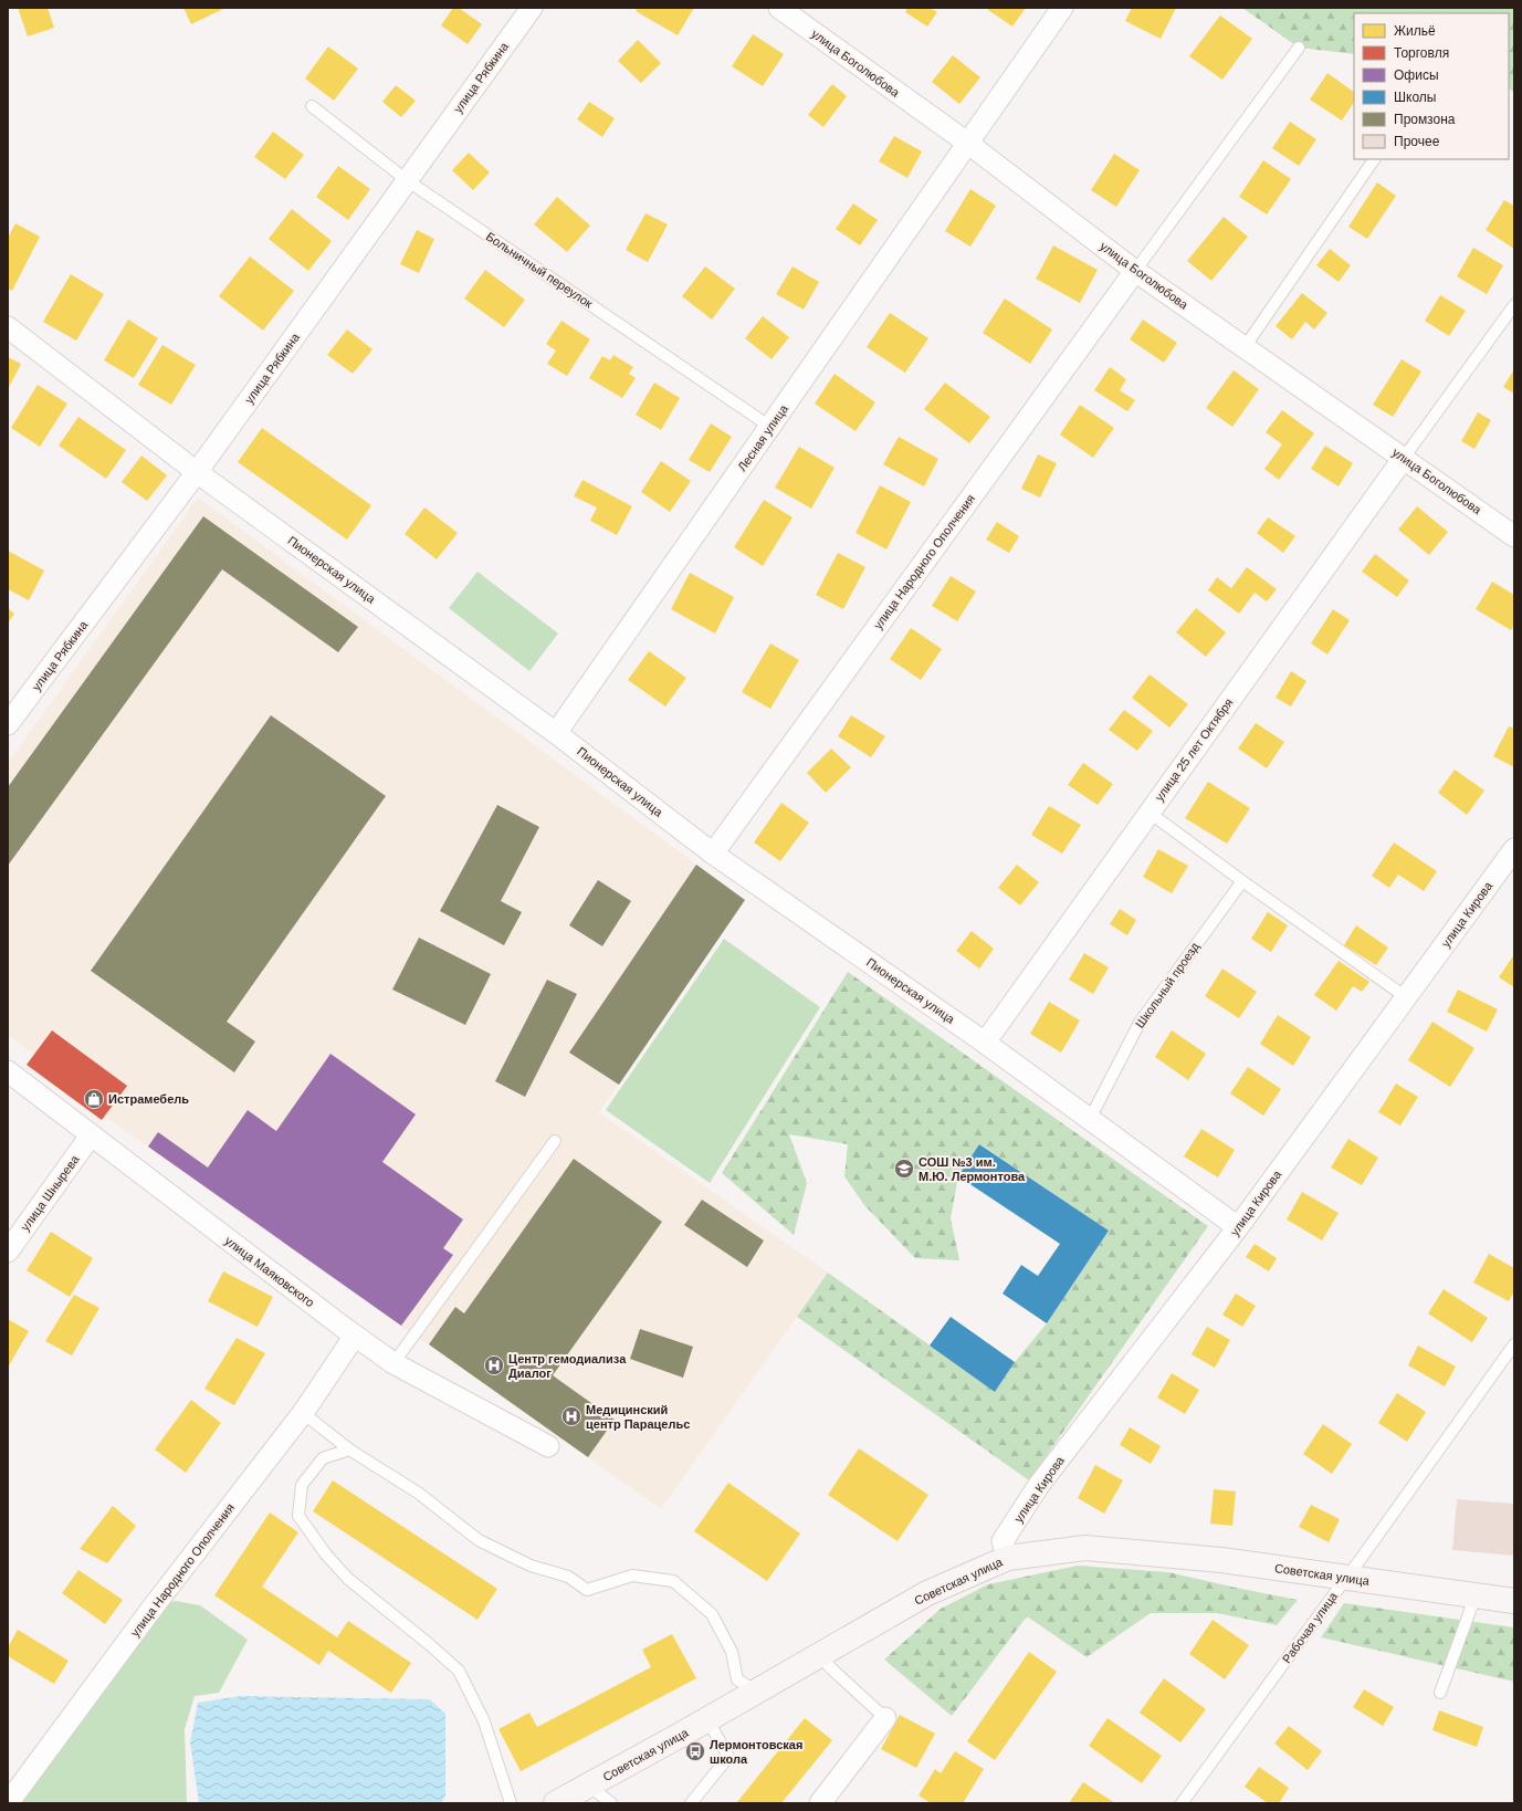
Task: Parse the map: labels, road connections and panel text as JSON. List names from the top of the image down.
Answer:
{
  "streets": {
    "main road": ["Советская улица"],
    "street": [
      "улица Боголюбова",
      "улица Рябкина",
      "Лесная улица",
      "улица Народного Ополчения",
      "Пионерская улица",
      "улица 25 лет Октября",
      "улица Кирова",
      "улица Шнырева",
      "улица Маяковского"
    ],
    "lane": ["Больничный переулок", "Школьный проезд", "Рабочая улица"]
  },
  "crossings": [
    ["улица Боголюбова", "Лесная улица"],
    ["улица Боголюбова", "улица Народного Ополчения"],
    ["улица Боголюбова", "улица 25 лет Октября"],
    ["улица Рябкина", "Больничный переулок"],
    ["улица Рябкина", "Пионерская улица"],
    ["Больничный переулок", "Лесная улица"],
    ["Лесная улица", "Пионерская улица"],
    ["улица Народного Ополчения", "Пионерская улица"],
    ["улица Народного Ополчения", "улица Маяковского"],
    ["Пионерская улица", "улица 25 лет Октября"],
    ["Пионерская улица", "улица Кирова"],
    ["Пионерская улица", "Школьный проезд"],
    ["улица Кирова", "Советская улица"],
    ["улица Шнырева", "улица Маяковского"],
    ["Советская улица", "Рабочая улица"]
  ],
  "places": {
    "shop": ["Истрамебель"],
    "school or university": ["СОШ №3 им. М.Ю. Лермонтова"],
    "hospital": ["Центр гемодиализа Диалог", "Медицинский центр Парацельс"],
    "bus stop": ["Лермонтовская школа"]
  },
  "legend": [
    "Жильё",
    "Торговля",
    "Офисы",
    "Школы",
    "Промзона",
    "Прочее"
  ]
}
